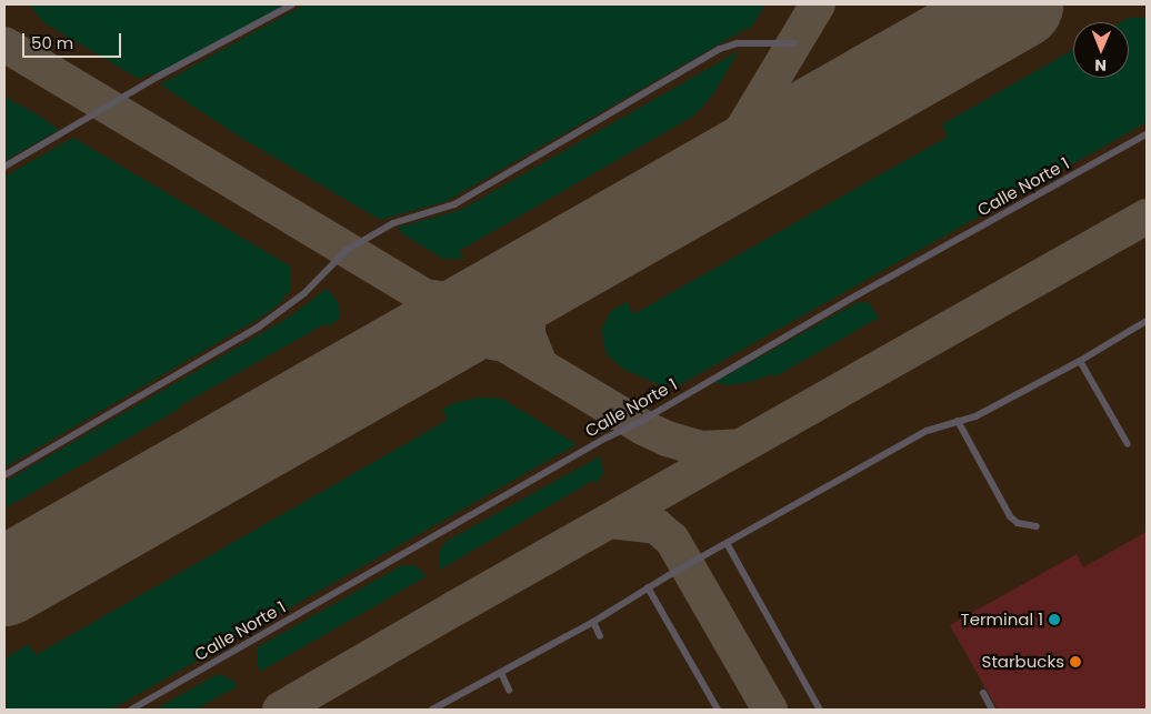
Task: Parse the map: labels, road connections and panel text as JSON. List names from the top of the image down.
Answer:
{
  "streets": {
    "lane": ["Calle Norte 1"]
  },
  "places": ["Terminal 1", "Starbucks"],
  "scale_bar": "50 m",
  "north": "bottom"
}
